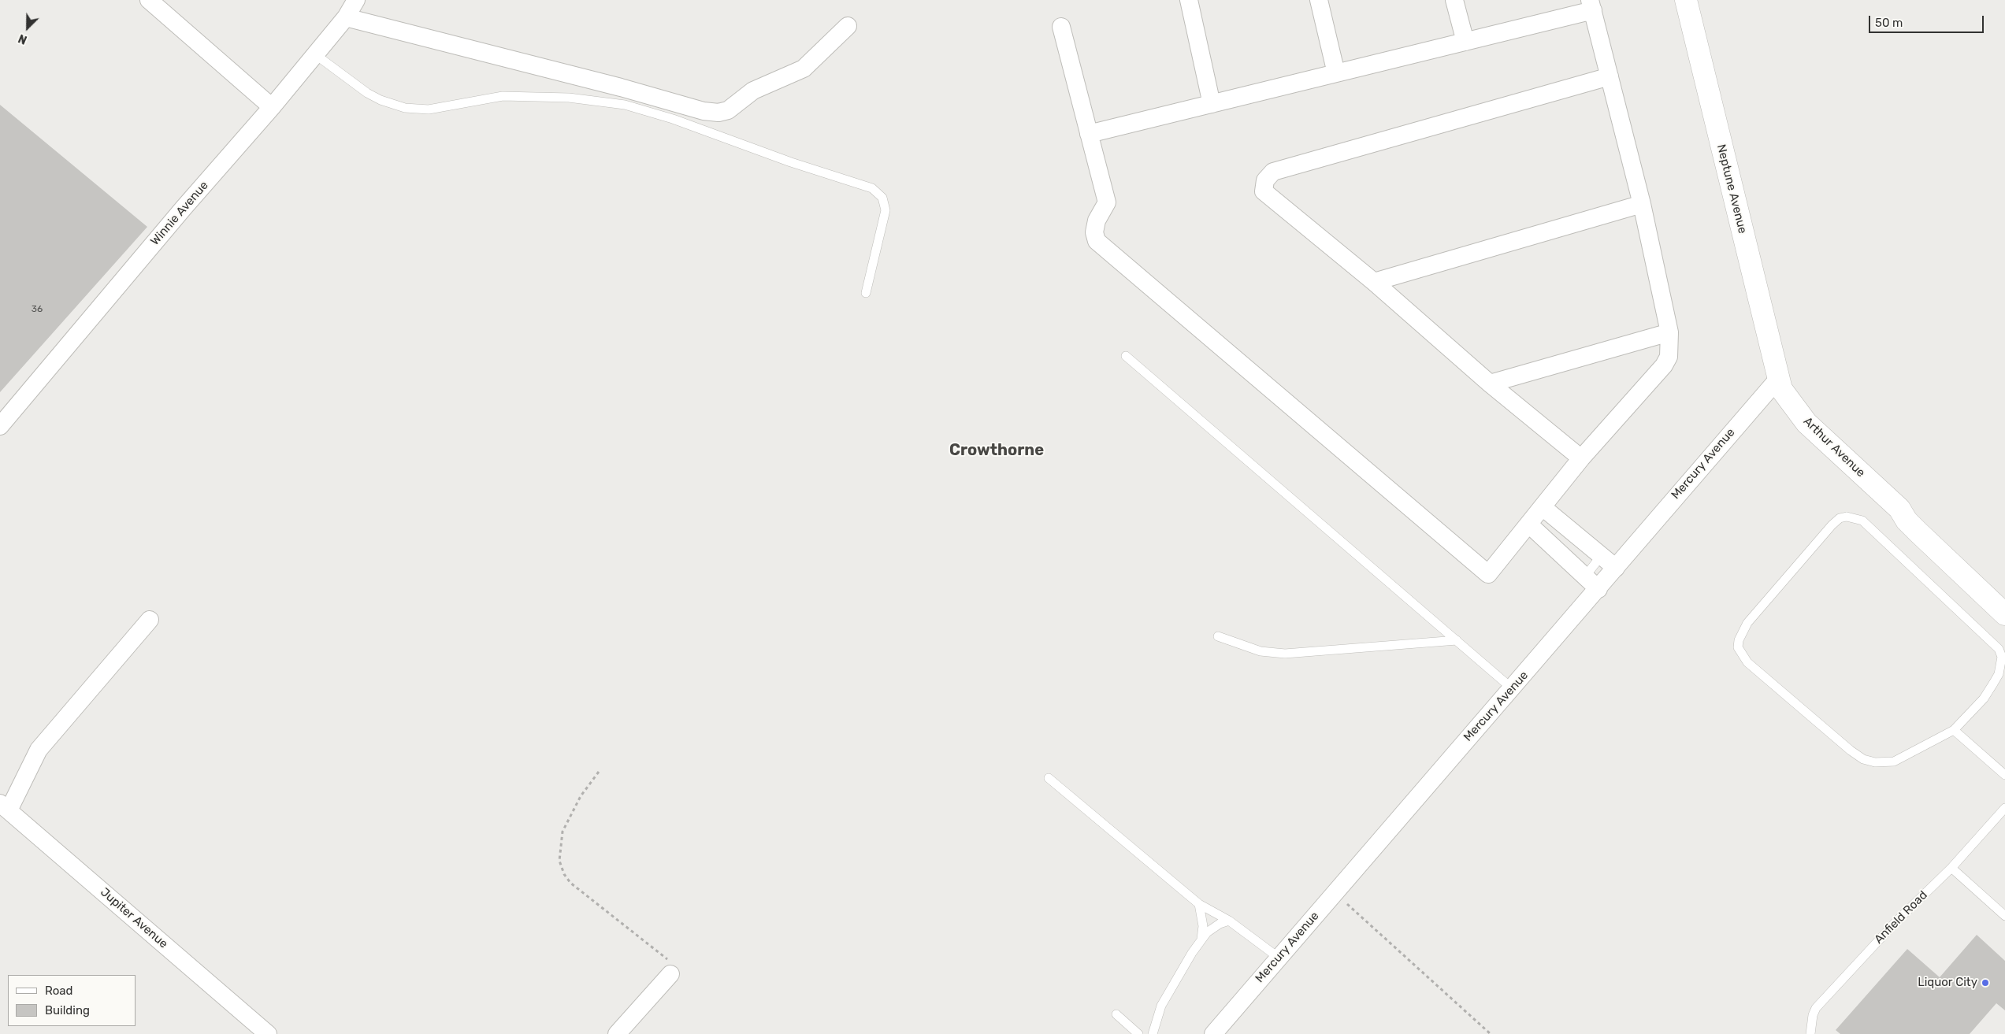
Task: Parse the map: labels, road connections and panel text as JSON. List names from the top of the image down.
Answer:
{
  "streets": {
    "main road": ["Neptune Avenue", "Arthur Avenue"],
    "street": ["Winnie Avenue", "Mercury Avenue", "Jupiter Avenue"],
    "lane": ["Anfield Road"]
  },
  "crossings": [
    ["Neptune Avenue", "Arthur Avenue"],
    ["Neptune Avenue", "Mercury Avenue"],
    ["Arthur Avenue", "Mercury Avenue"]
  ],
  "districts": ["Crowthorne"],
  "places": ["Liquor City"],
  "house_numbers": ["36"],
  "legend": ["Road", "Building"],
  "scale_bar": "50 m",
  "north": "bottom left"
}
